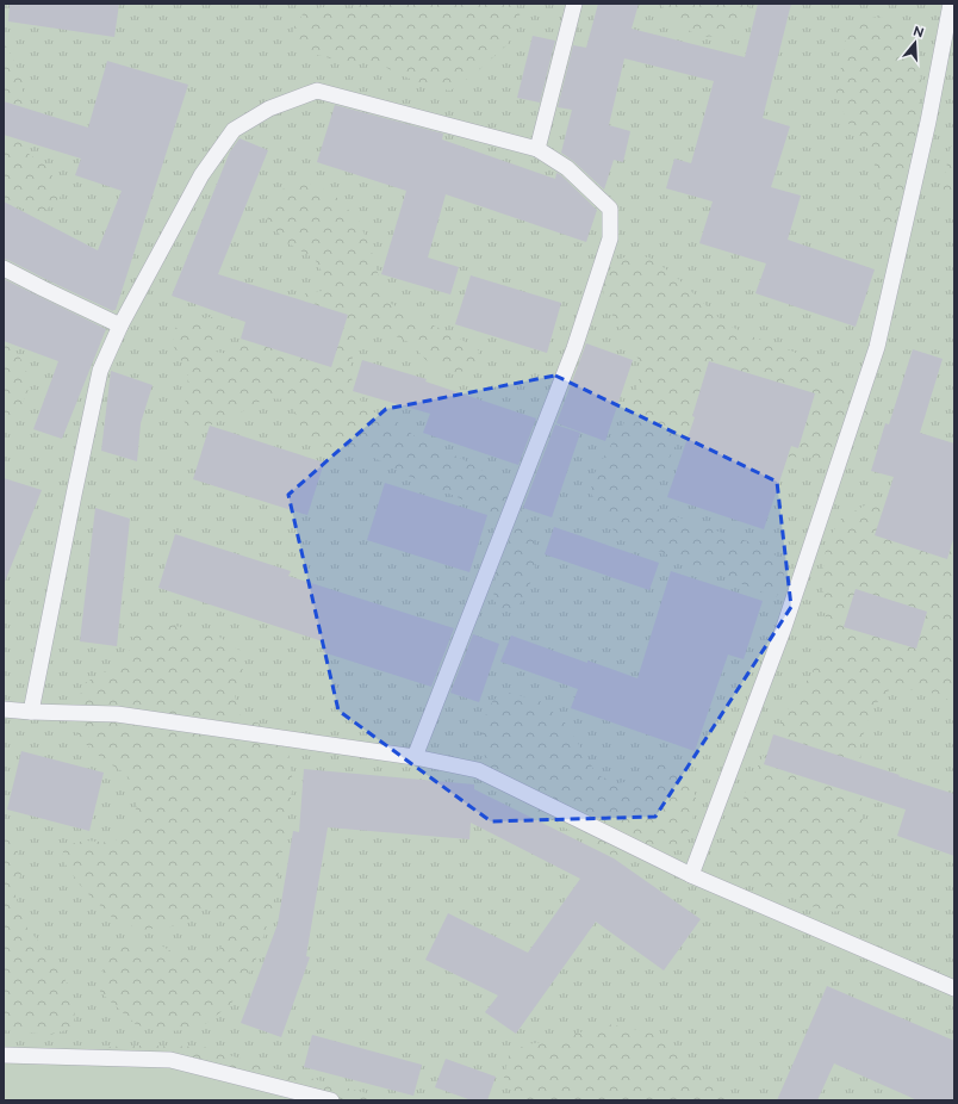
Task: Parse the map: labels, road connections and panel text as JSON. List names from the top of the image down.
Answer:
{
  "north": "top"
}
